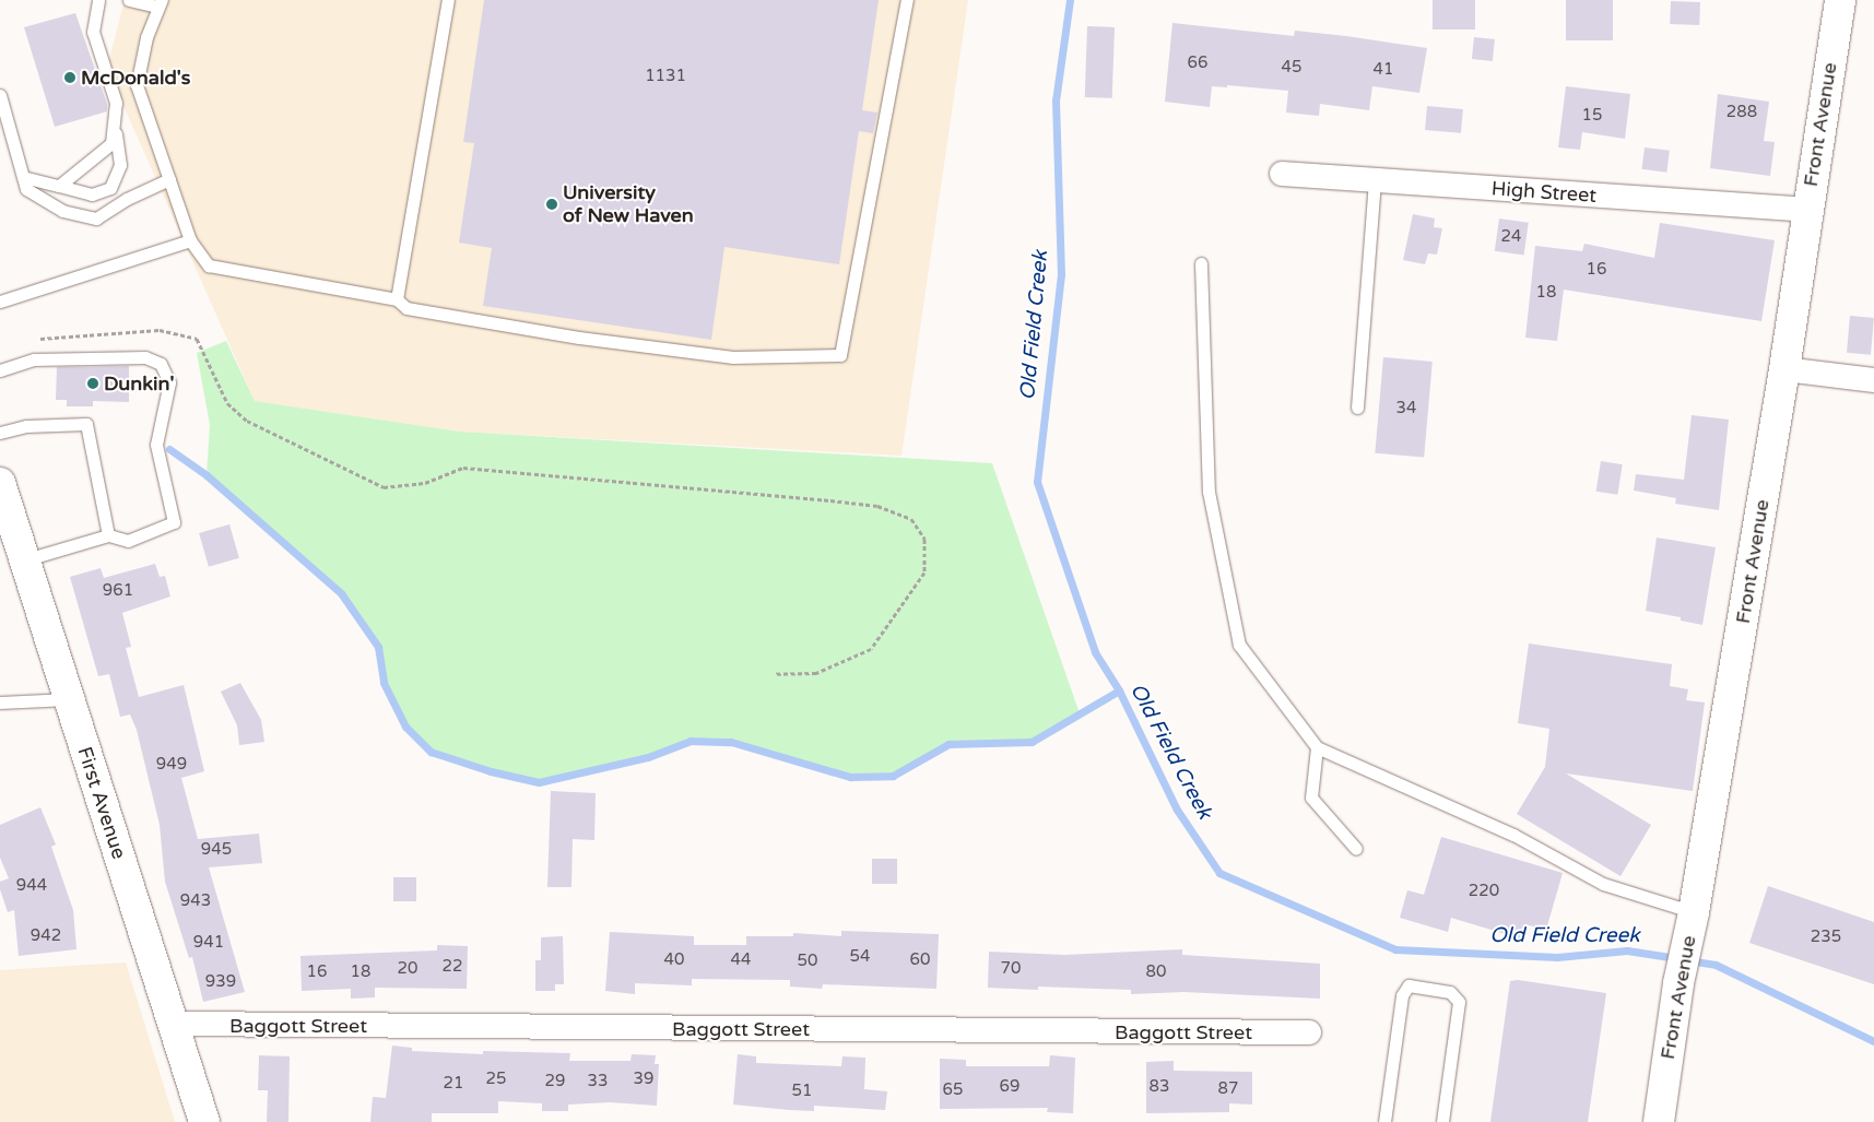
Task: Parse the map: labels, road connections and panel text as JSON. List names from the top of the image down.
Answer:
{
  "streets": {
    "street": [
      "Front Avenue",
      "High Street",
      "First Avenue",
      "Baggott Street"
    ]
  },
  "crossings": [
    ["Front Avenue", "High Street"],
    ["First Avenue", "Baggott Street"]
  ],
  "water": ["Old Field Creek"],
  "places": ["McDonald's", "University of New Haven", "Dunkin'"],
  "house_numbers": [
    "66",
    "45",
    "41",
    "1131",
    "288",
    "15",
    "24",
    "16",
    "18",
    "34",
    "961",
    "949",
    "945",
    "944",
    "220",
    "943",
    "942",
    "235",
    "941",
    "54",
    "40",
    "44",
    "60",
    "50",
    "22",
    "20",
    "70",
    "16",
    "18",
    "80",
    "939",
    "25",
    "39",
    "29",
    "33",
    "21",
    "69",
    "83",
    "87",
    "65",
    "51"
  ]
}
